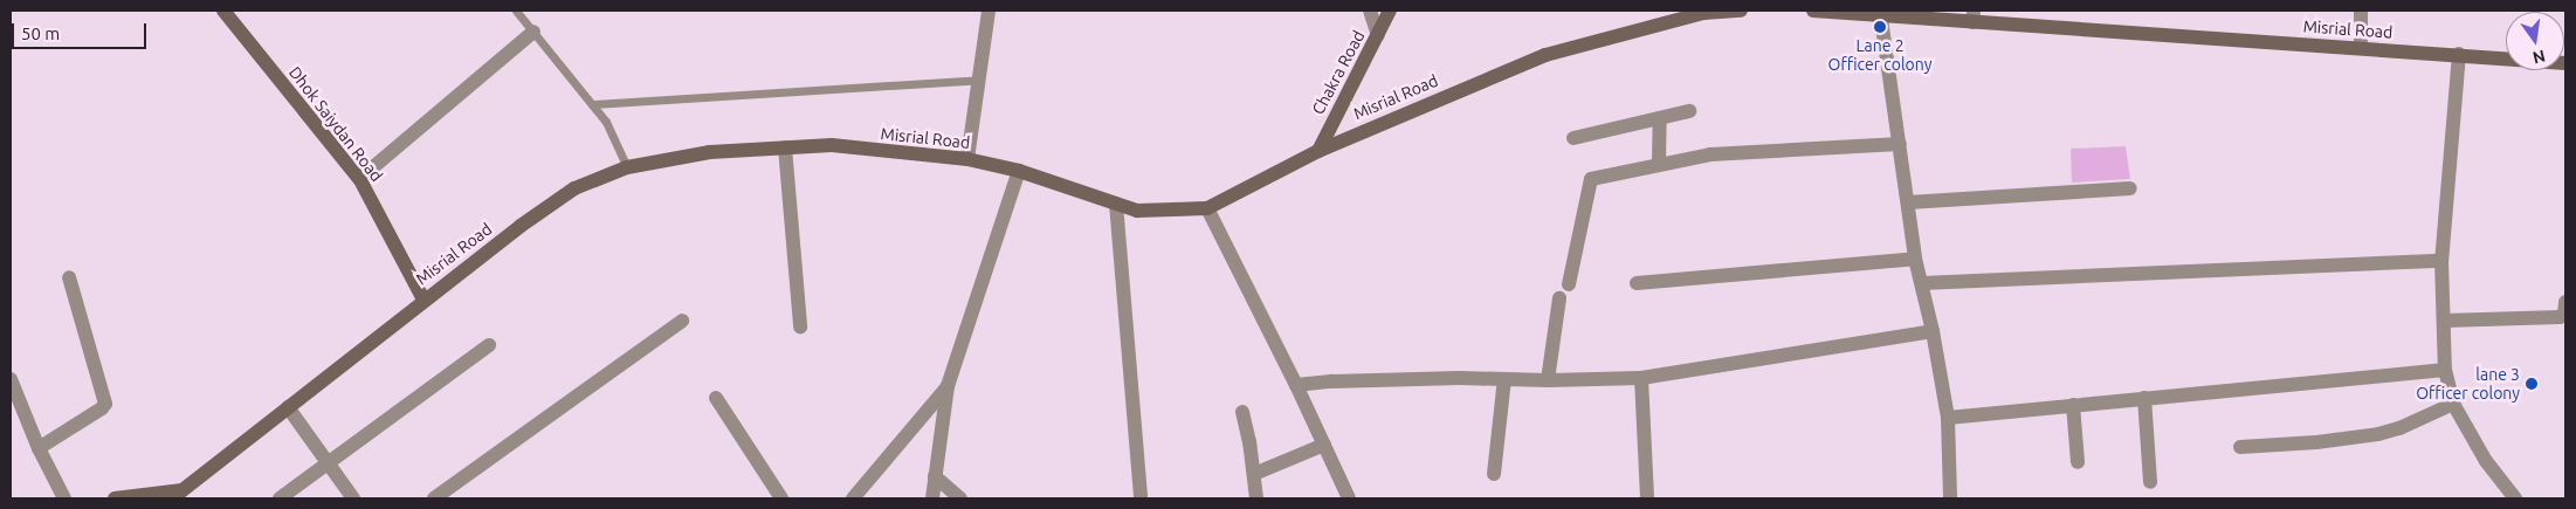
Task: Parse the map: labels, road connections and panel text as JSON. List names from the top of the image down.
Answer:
{
  "streets": {
    "main road": ["Misrial Road", "Chakra Road", "Dhok Saiydan Road"]
  },
  "crossings": [
    ["Misrial Road", "Chakra Road"],
    ["Misrial Road", "Dhok Saiydan Road"]
  ],
  "places": ["Lane 2 Officer colony", "lane 3 Officer colony"],
  "scale_bar": "50 m",
  "north": "bottom"
}
